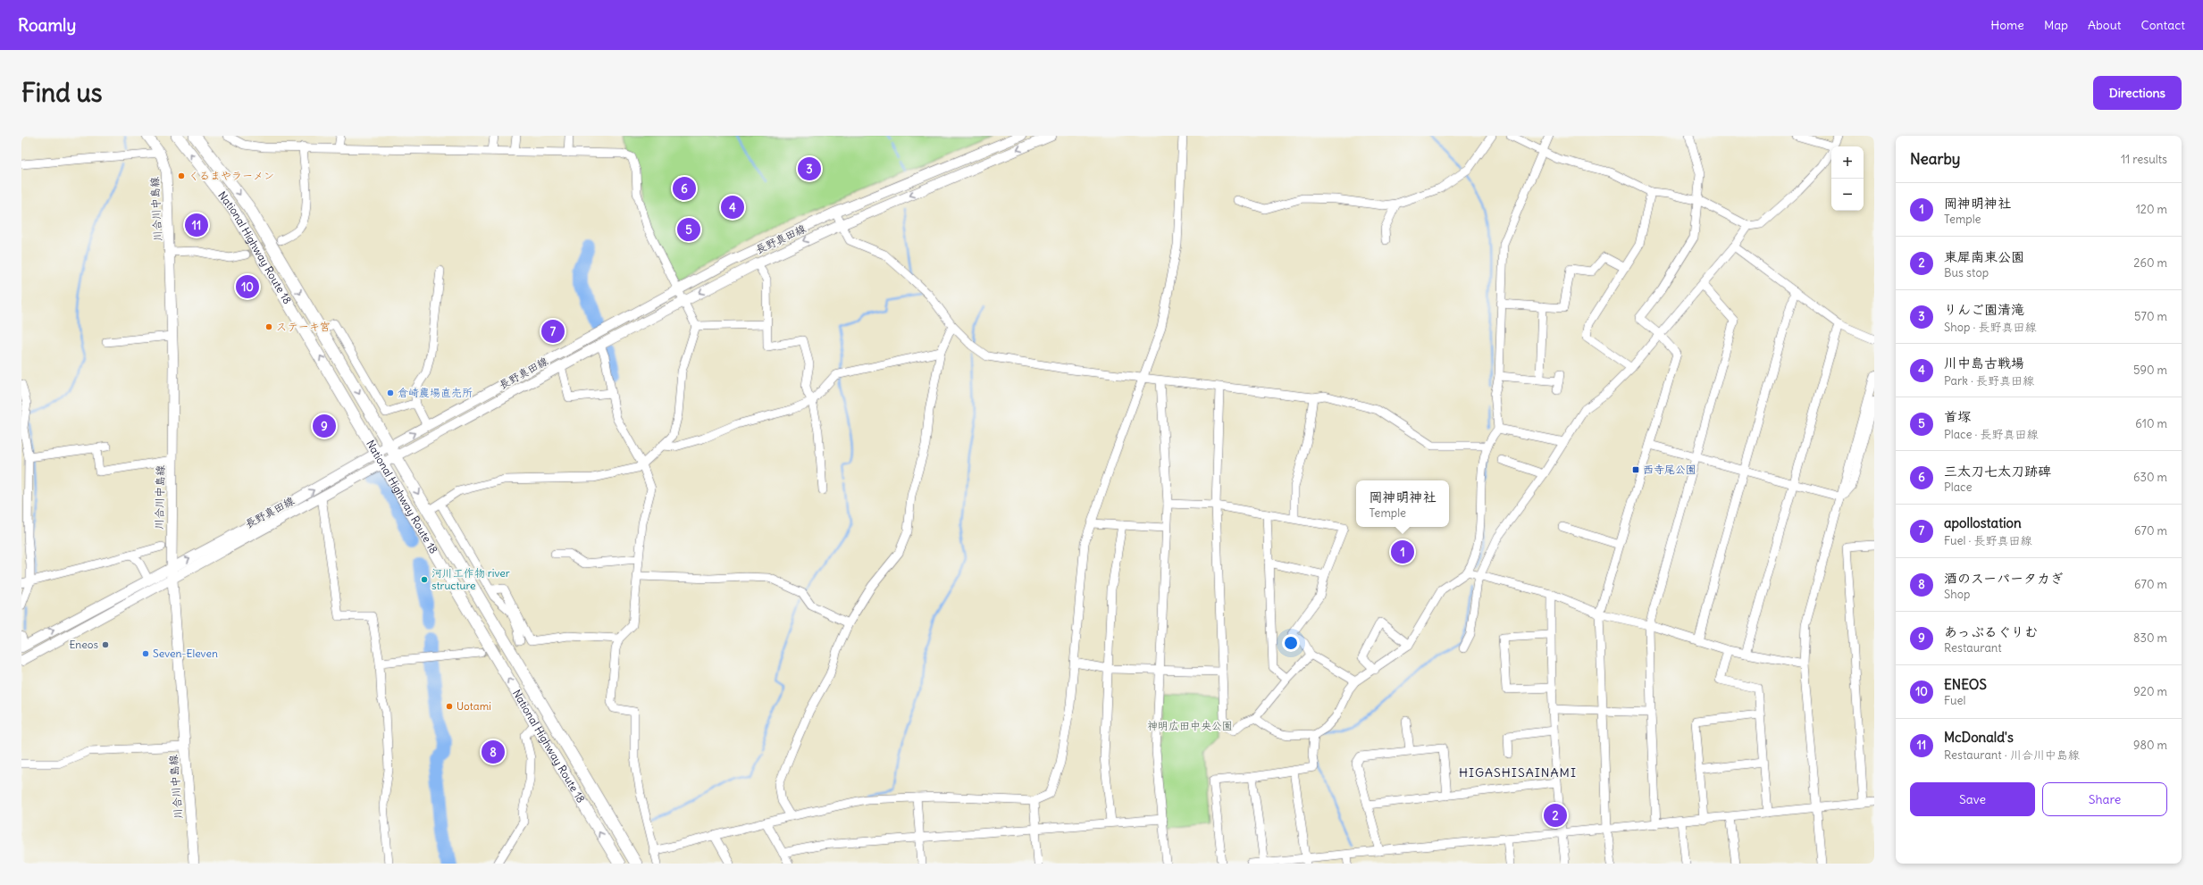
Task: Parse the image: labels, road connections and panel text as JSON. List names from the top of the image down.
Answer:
{
  "streets": {
    "highway": ["National Highway Route 18"],
    "main road": ["川合川中島線", "長野真田線"]
  },
  "crossings": [
    ["川合川中島線", "長野真田線"],
    ["長野真田線", "National Highway Route 18"]
  ],
  "districts": ["HIGASHISAINAMI"],
  "parks": ["神明広田中央公園"],
  "places": {
    "other": [
      "くるまやラーメン",
      "ステーキ宮",
      "倉崎農場直売所",
      "河川工作物 river structure",
      "Eneos",
      "Seven-Eleven",
      "Uotami"
    ],
    "transit": ["西寺尾公園"]
  },
  "page": {
    "header": "Roamly",
    "nav": [
      "Home",
      "Map",
      "About",
      "Contact"
    ],
    "buttons": [
      "Directions",
      ["Save", "Share"]
    ],
    "title": "Find us",
    "heading": ["Nearby", "11 results"],
    "map_buttons": ["+", "−"],
    "pins": [
      "3",
      "6",
      "4",
      "11",
      "5",
      "10",
      "7",
      "9",
      "1",
      "8",
      "2"
    ],
    "list": [
      {
        "mark": "1",
        "name": "岡神明神社",
        "note": "Temple",
        "value": "120 m"
      },
      {
        "mark": "2",
        "name": "東犀南東公園",
        "note": "Bus stop",
        "value": "260 m"
      },
      {
        "mark": "3",
        "name": "りんご園清滝",
        "note": "Shop · 長野真田線",
        "value": "570 m"
      },
      {
        "mark": "4",
        "name": "川中島古戦場",
        "note": "Park · 長野真田線",
        "value": "590 m"
      },
      {
        "mark": "5",
        "name": "首塚",
        "note": "Place · 長野真田線",
        "value": "610 m"
      },
      {
        "mark": "6",
        "name": "三太刀七太刀跡碑",
        "note": "Place",
        "value": "630 m"
      },
      {
        "mark": "7",
        "name": "apollostation",
        "note": "Fuel · 長野真田線",
        "value": "670 m"
      },
      {
        "mark": "8",
        "name": "酒のスーパータカぎ",
        "note": "Shop",
        "value": "670 m"
      },
      {
        "mark": "9",
        "name": "あっぷるぐりむ",
        "note": "Restaurant",
        "value": "830 m"
      },
      {
        "mark": "10",
        "name": "ENEOS",
        "note": "Fuel",
        "value": "920 m"
      },
      {
        "mark": "11",
        "name": "McDonald's",
        "note": "Restaurant · 川合川中島線",
        "value": "980 m"
      }
    ],
    "popup": ["岡神明神社", "Temple"]
  }
}
